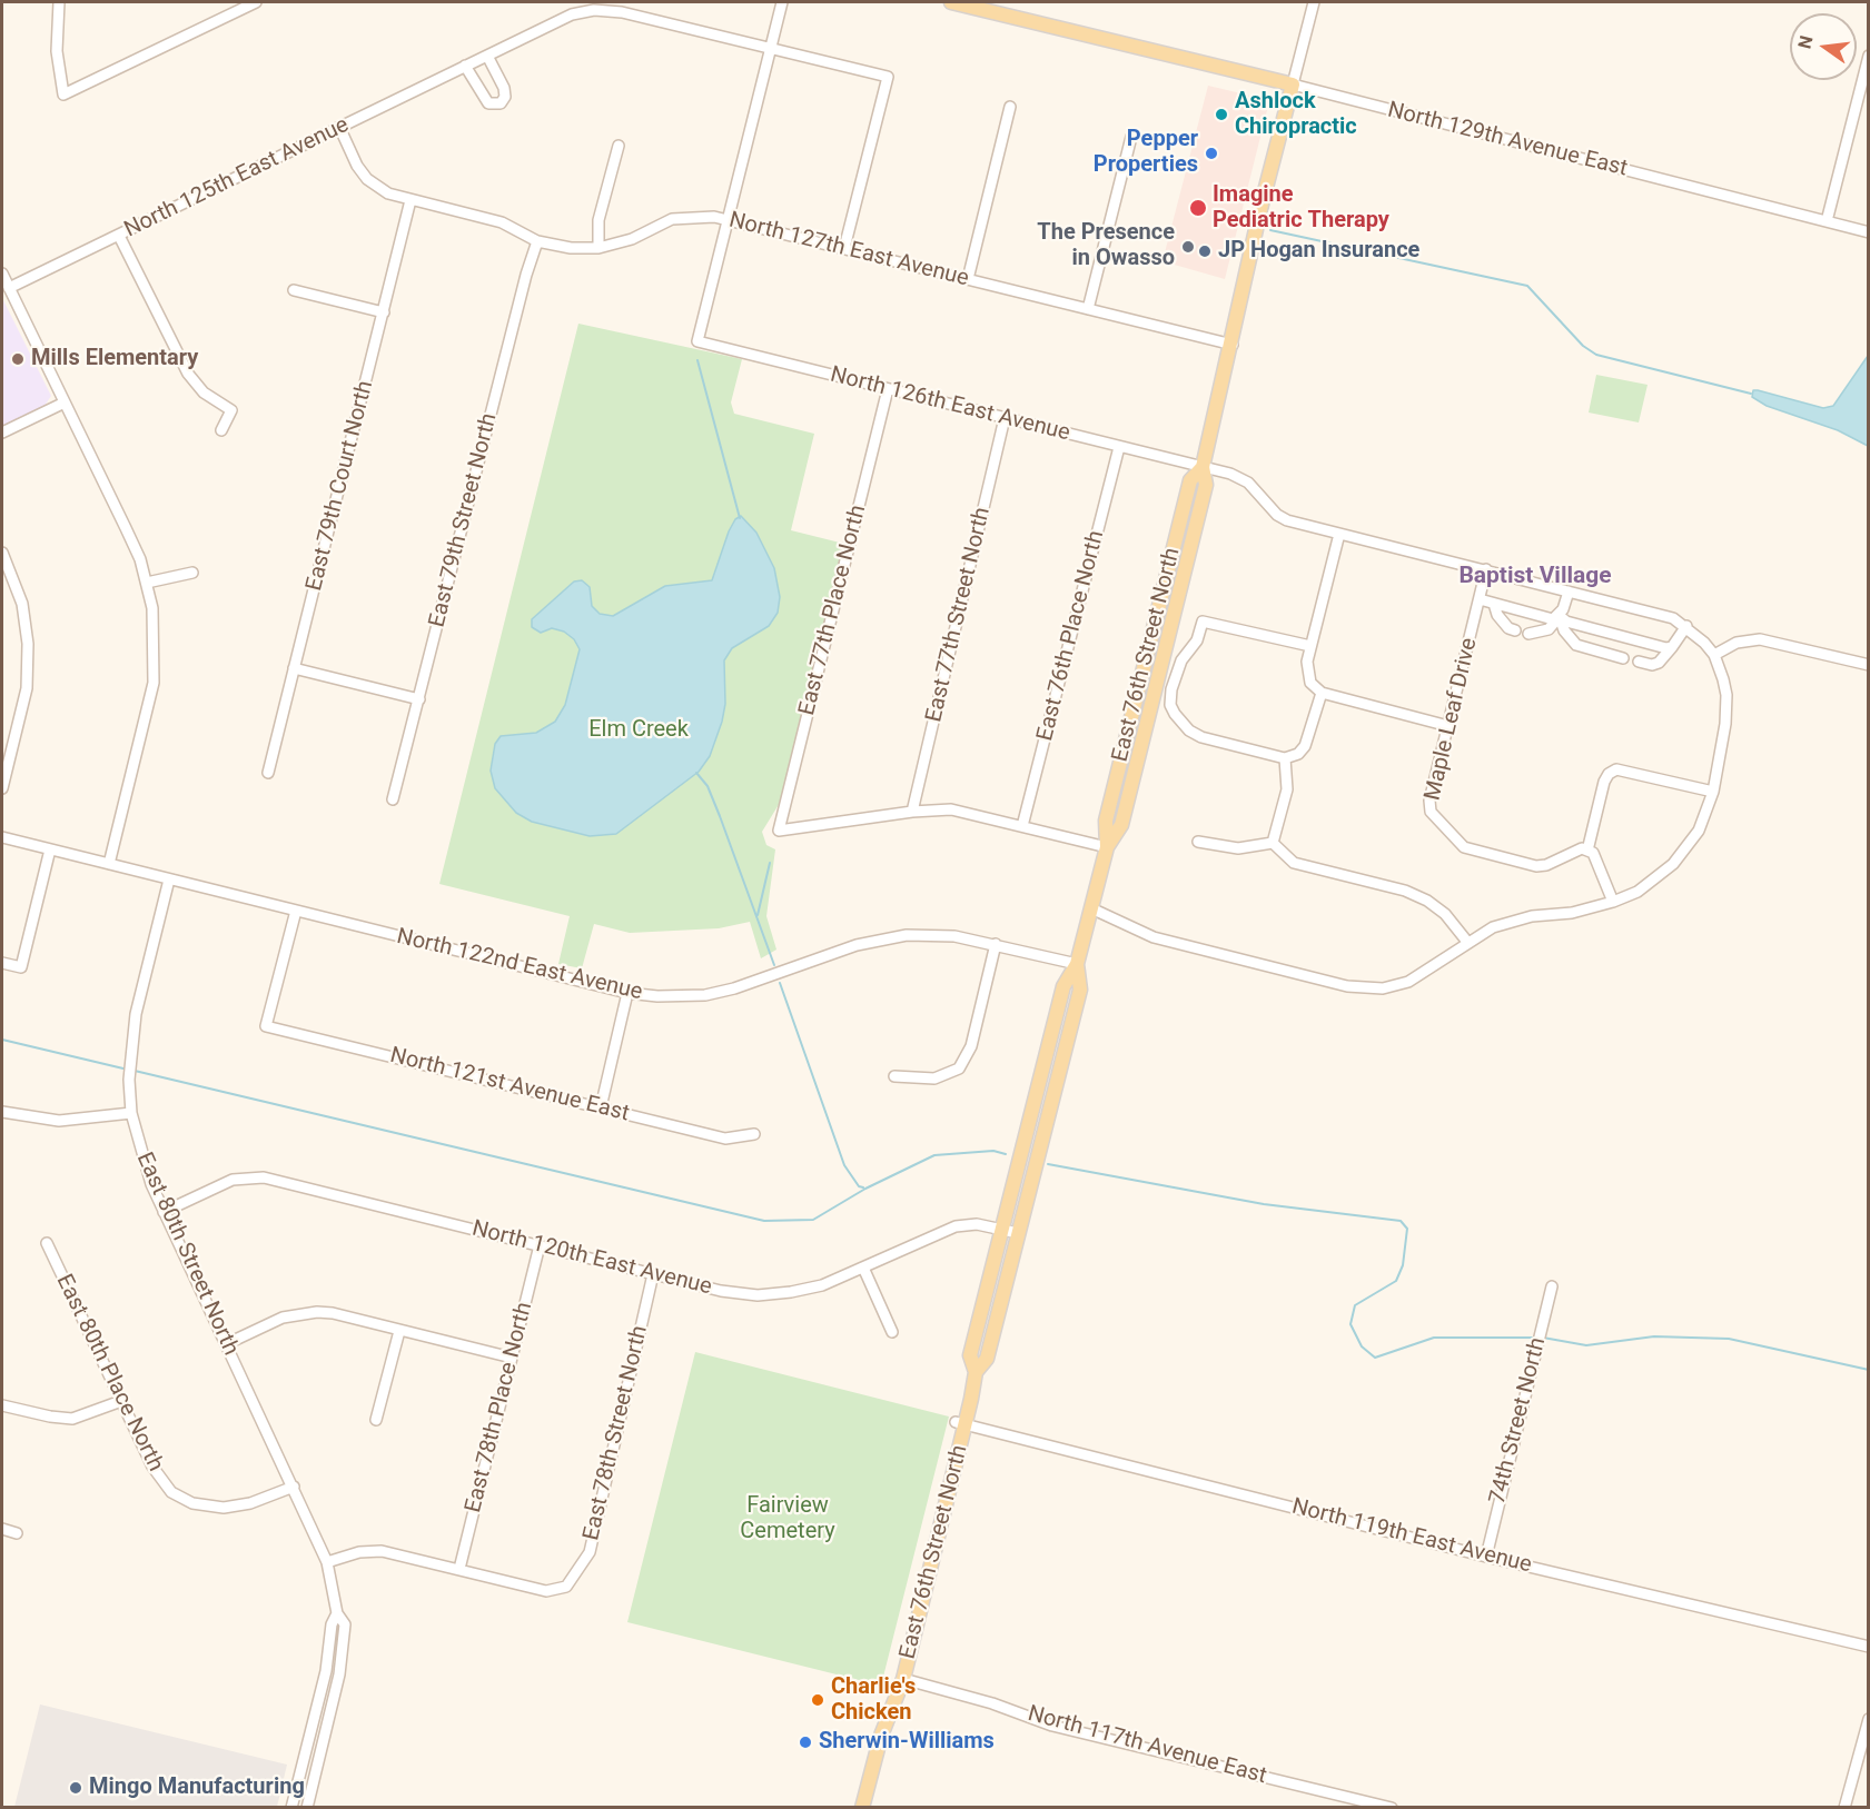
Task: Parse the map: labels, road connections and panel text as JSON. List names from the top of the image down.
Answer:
{
  "streets": {
    "main road": ["North 129th Avenue East", "East 76th Street North"],
    "street": [
      "North 125th East Avenue",
      "North 127th East Avenue",
      "North 126th East Avenue",
      "East 79th Court North",
      "East 79th Street North",
      "East 77th Place North",
      "East 77th Street North",
      "East 76th Place North",
      "Maple Leaf Drive",
      "North 122nd East Avenue",
      "North 121st Avenue East",
      "East 80th Street North",
      "North 120th East Avenue",
      "East 80th Place North",
      "East 78th Place North",
      "74th Street North",
      "East 78th Street North",
      "North 119th East Avenue",
      "North 117th Avenue East"
    ]
  },
  "crossings": [
    ["North 129th Avenue East", "East 76th Street North"],
    ["North 125th East Avenue", "North 127th East Avenue"],
    ["North 127th East Avenue", "North 126th East Avenue"],
    ["North 127th East Avenue", "East 79th Court North"],
    ["North 127th East Avenue", "East 79th Street North"],
    ["North 127th East Avenue", "East 76th Street North"],
    ["North 126th East Avenue", "East 77th Place North"],
    ["North 126th East Avenue", "East 77th Street North"],
    ["North 126th East Avenue", "East 76th Place North"],
    ["North 126th East Avenue", "East 76th Street North"],
    ["East 77th Place North", "East 77th Street North"],
    ["East 76th Street North", "North 122nd East Avenue"],
    ["East 76th Street North", "North 120th East Avenue"],
    ["East 76th Street North", "North 119th East Avenue"],
    ["East 76th Street North", "North 117th Avenue East"],
    ["North 122nd East Avenue", "North 121st Avenue East"],
    ["North 122nd East Avenue", "East 80th Street North"],
    ["East 80th Street North", "North 120th East Avenue"],
    ["East 80th Street North", "East 80th Place North"],
    ["North 120th East Avenue", "East 78th Place North"],
    ["North 120th East Avenue", "East 78th Street North"],
    ["East 78th Place North", "East 78th Street North"],
    ["74th Street North", "North 119th East Avenue"]
  ],
  "districts": ["Baptist Village"],
  "parks": ["Elm Creek", "Fairview Cemetery"],
  "places": [
    "Ashlock Chiropractic",
    "Pepper Properties",
    "Imagine Pediatric Therapy",
    "The Presence in Owasso",
    "JP Hogan Insurance",
    "Mills Elementary",
    "Charlie's Chicken",
    "Sherwin-Williams",
    "Mingo Manufacturing"
  ],
  "north": "left"
}
